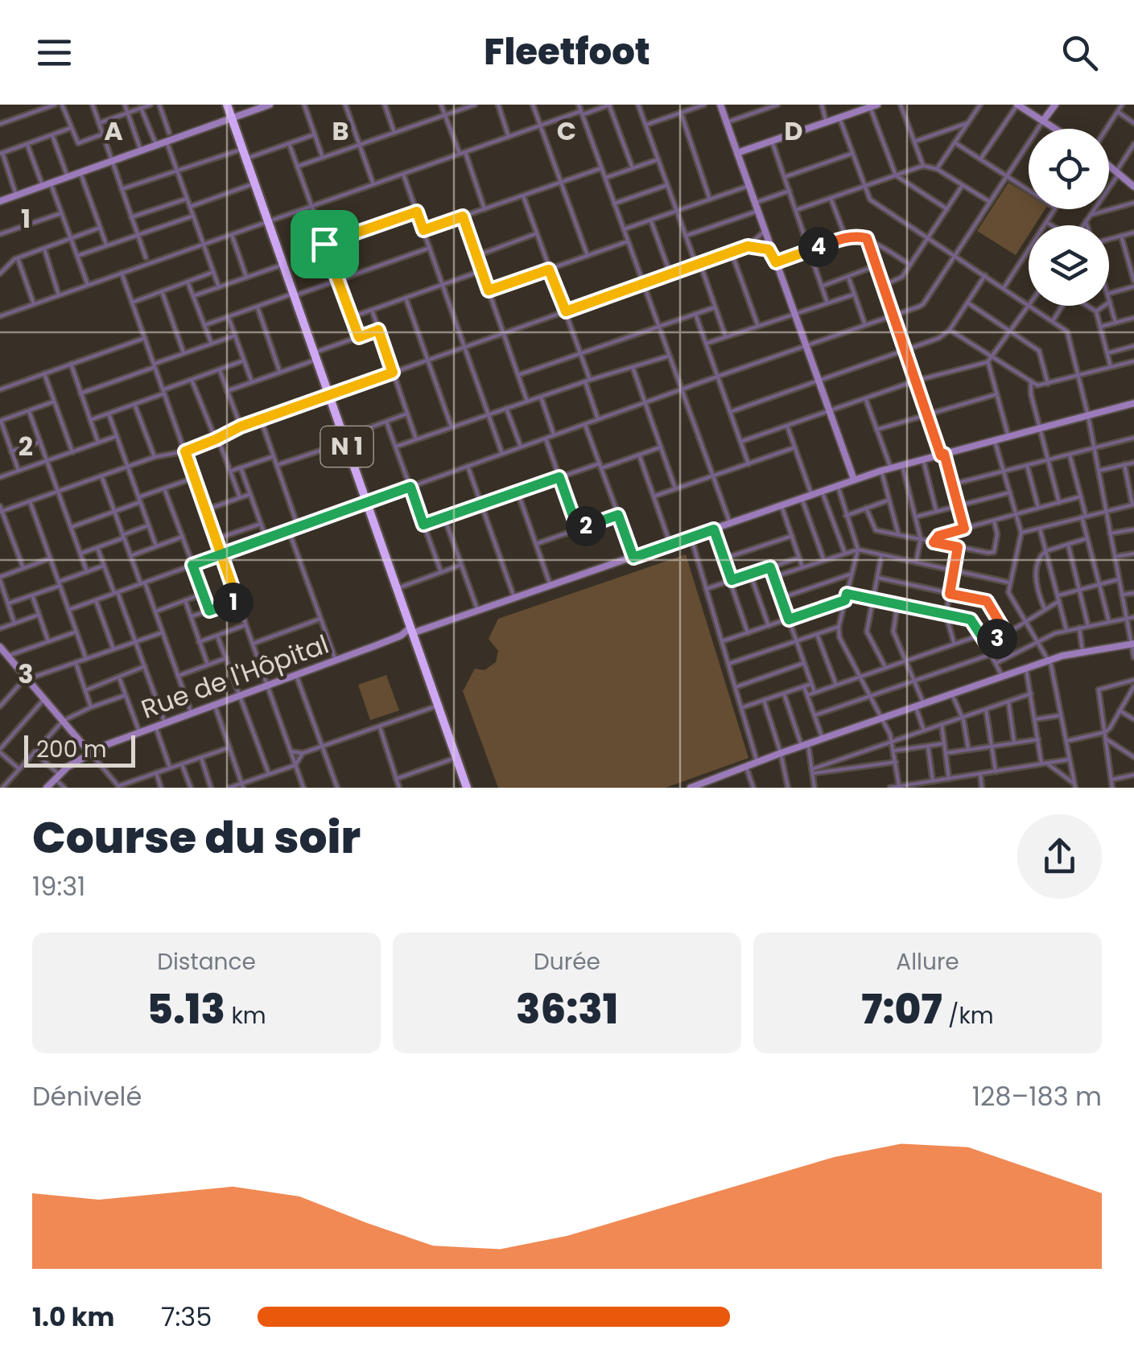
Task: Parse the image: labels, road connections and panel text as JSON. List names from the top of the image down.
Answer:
{
  "streets": {
    "highway": ["N 1"],
    "main road": ["Rue de l'Hôpital"]
  },
  "crossings": [
    ["N 1", "Rue de l'Hôpital"]
  ],
  "scale_bar": "200 m",
  "page": {
    "header": "Fleetfoot",
    "pins": [
      "4",
      "2",
      "1",
      "3"
    ],
    "scale": "200 m",
    "heading": ["Course du soir", "19:31"],
    "stats": [
      ["Distance", "5.13 km"],
      ["Durée", "36:31"],
      ["Allure", "7:07 /km"]
    ],
    "chart": ["Dénivelé", "128–183 m"],
    "list": [
      {
        "name": "1.0 km",
        "note": "7:35"
      }
    ]
  },
  "grid": {
    "columns": [
      "A",
      "B",
      "C",
      "D"
    ],
    "rows": ["1", "2", "3"]
  }
}
